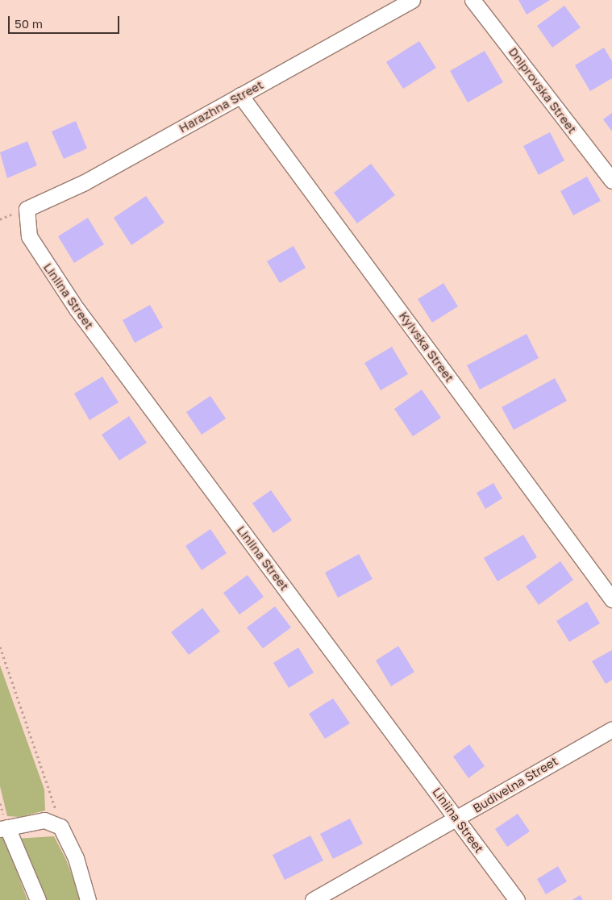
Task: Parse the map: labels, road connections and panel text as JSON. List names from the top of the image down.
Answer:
{
  "streets": {
    "street": [
      "Dniprovska Street",
      "Harazhna Street",
      "Liniina Street",
      "Kyivska Street",
      "Budivelna Street"
    ]
  },
  "crossings": [
    ["Harazhna Street", "Liniina Street"],
    ["Harazhna Street", "Kyivska Street"],
    ["Liniina Street", "Budivelna Street"]
  ],
  "scale_bar": "50 m"
}
